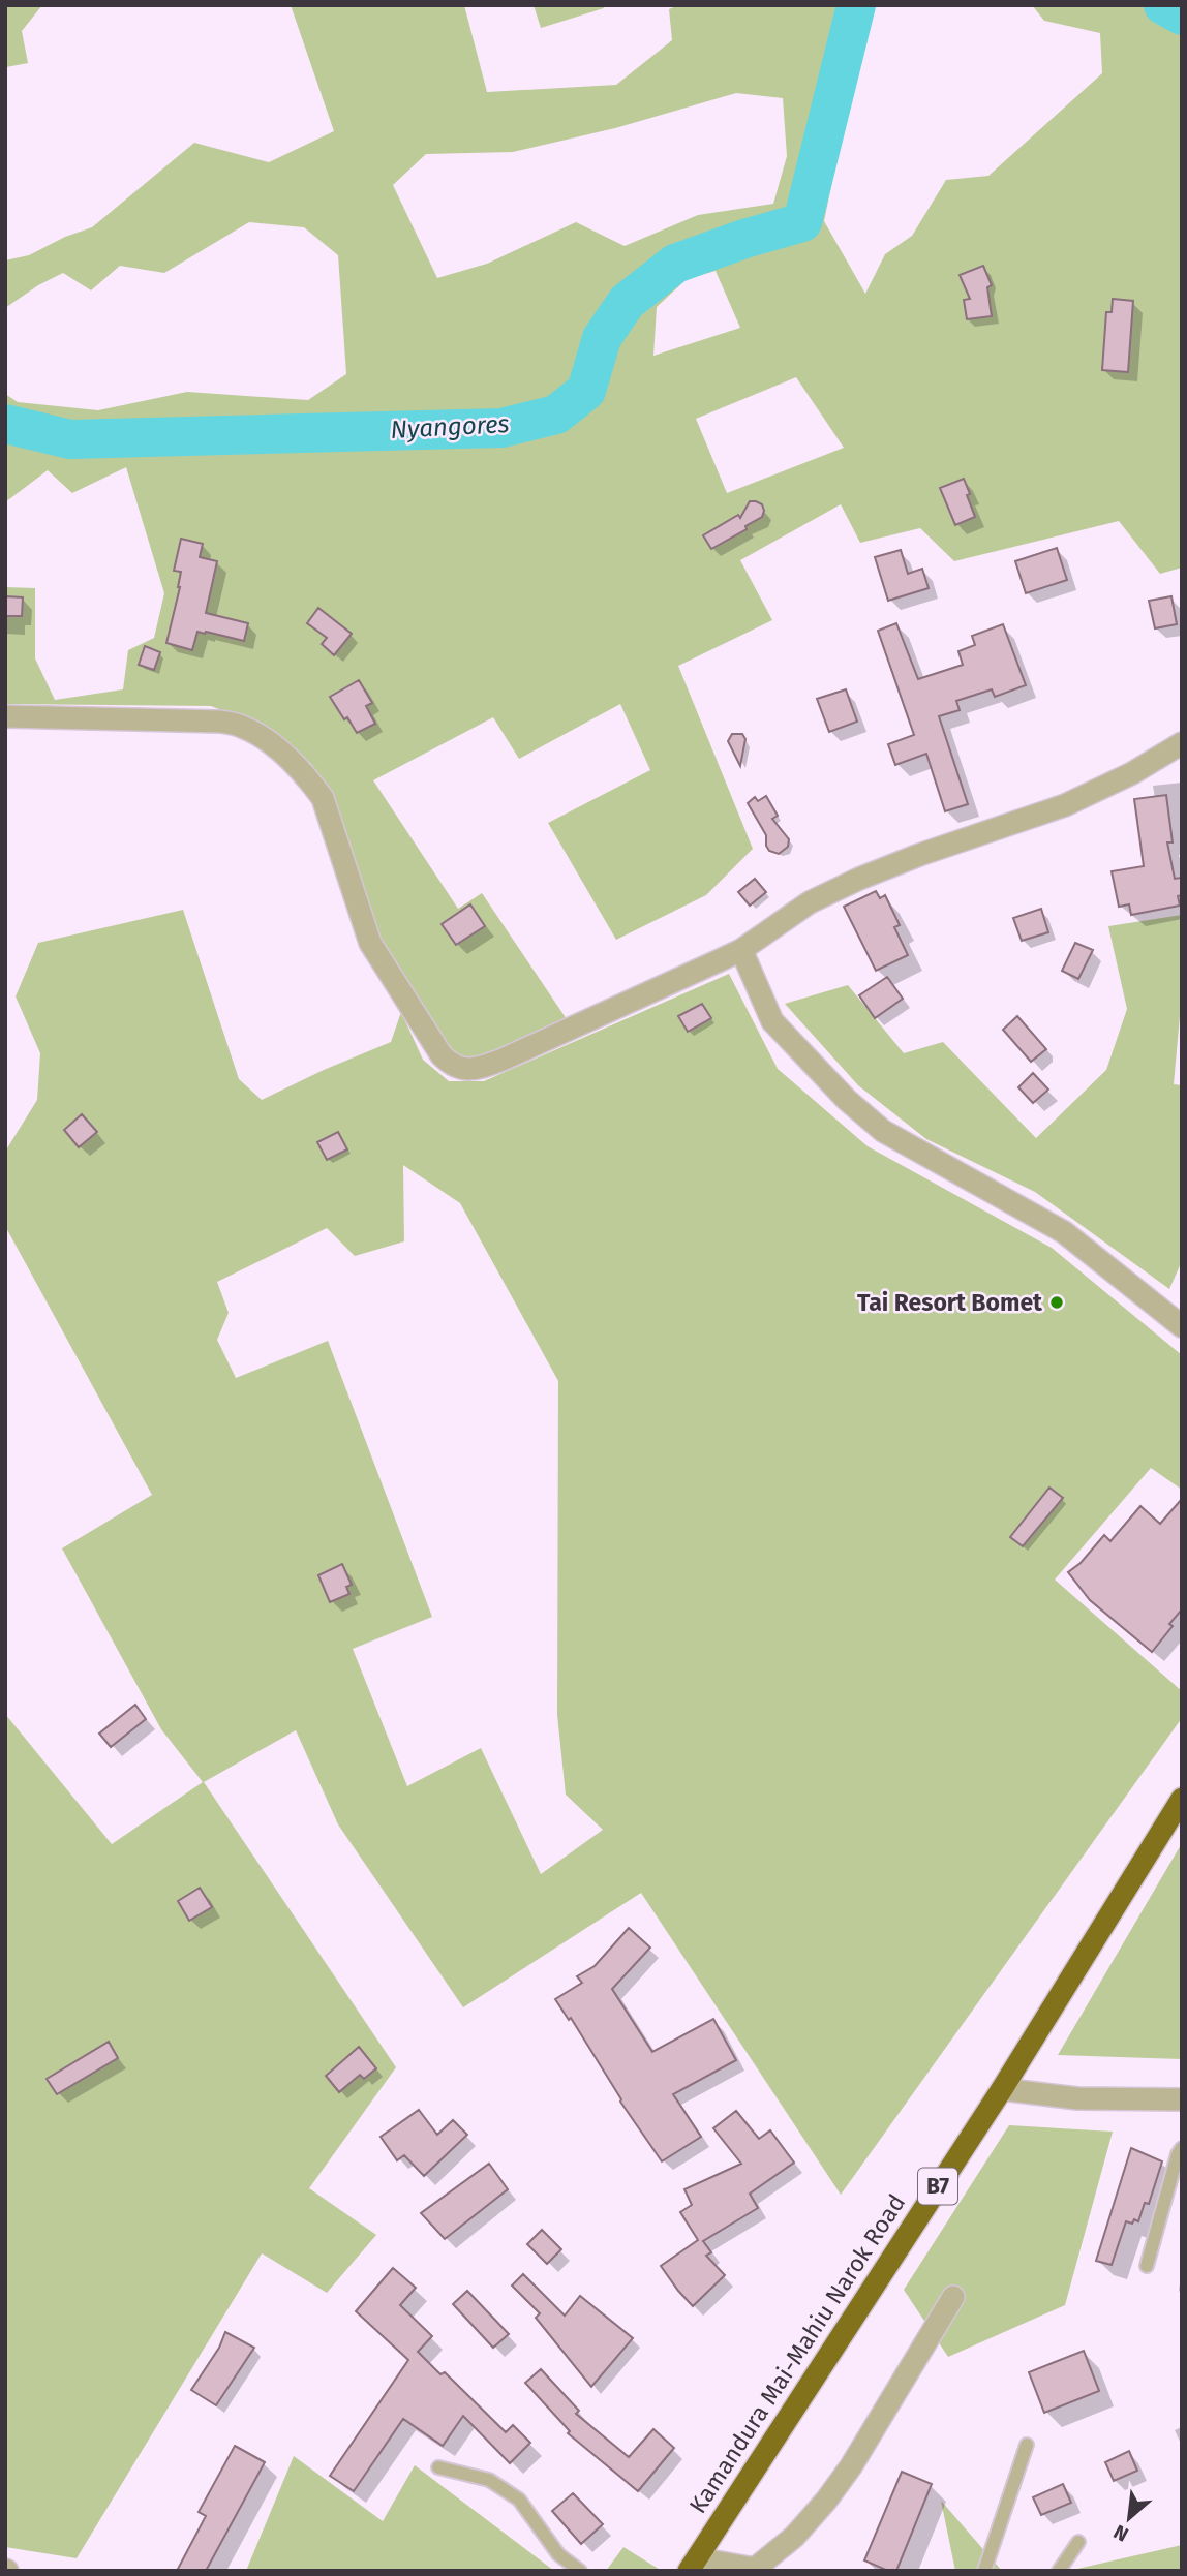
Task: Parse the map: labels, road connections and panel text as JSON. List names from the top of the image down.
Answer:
{
  "streets": {
    "highway": ["B7", "Kamandura Mai-Mahiu Narok Road"]
  },
  "water": ["Nyangores"],
  "places": ["Tai Resort Bomet"],
  "north": "bottom left"
}
